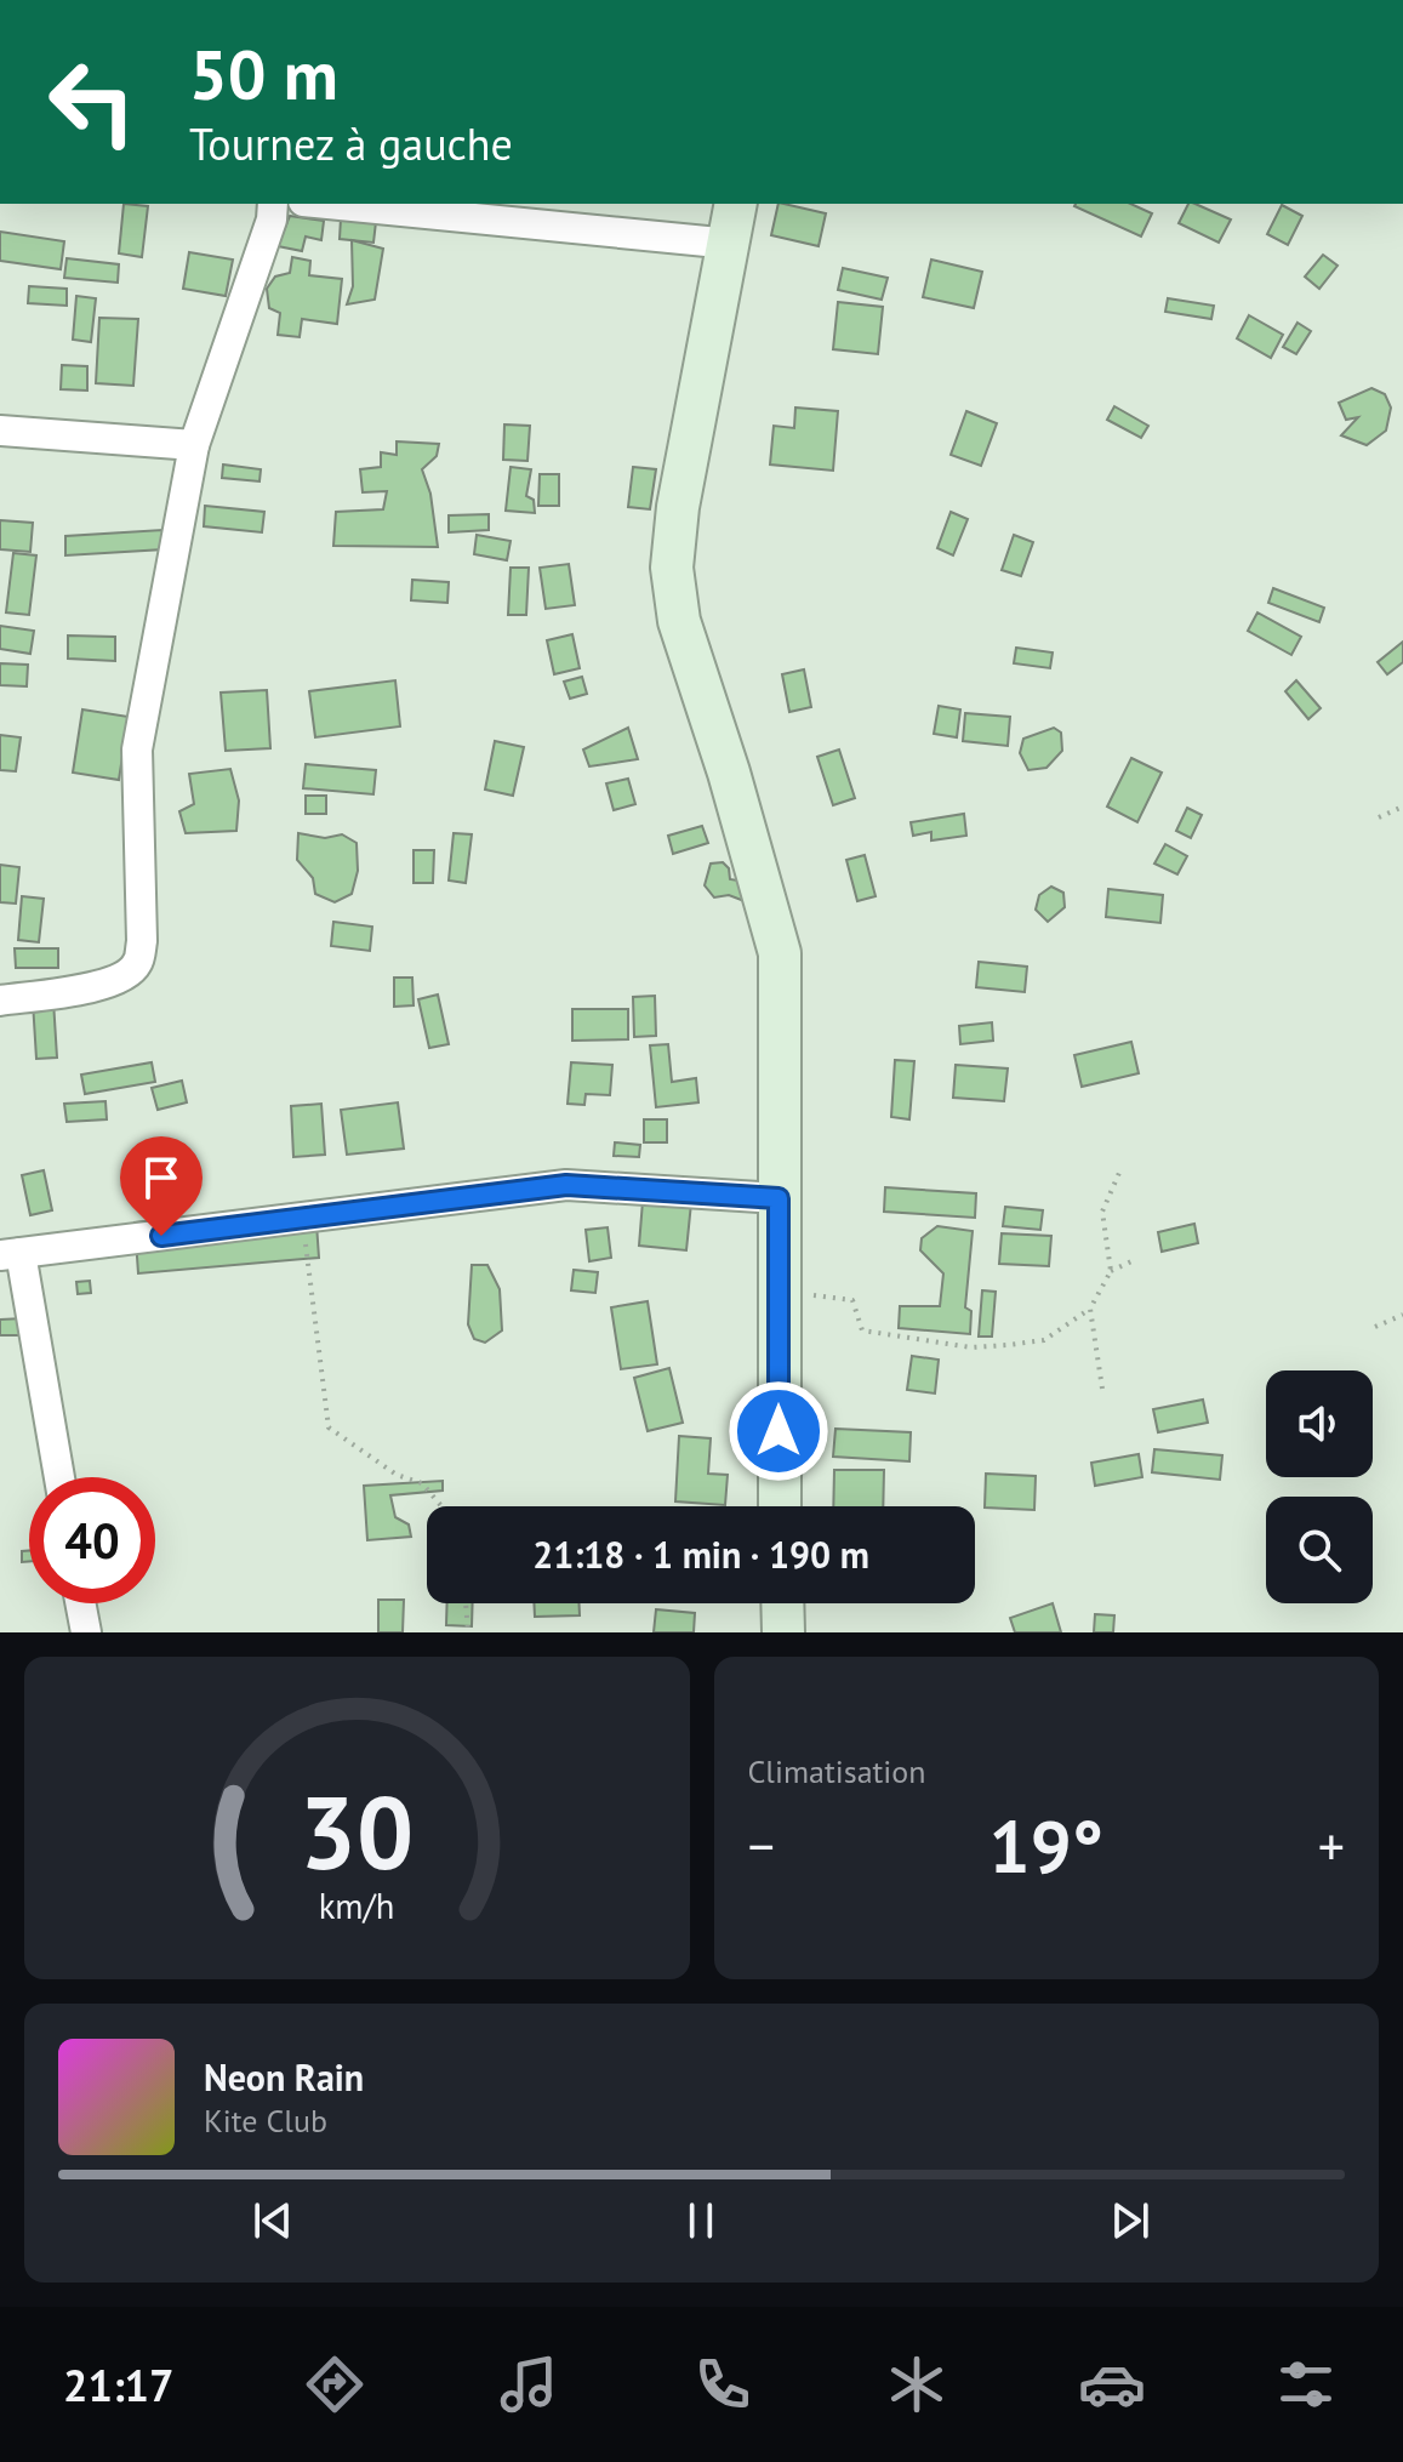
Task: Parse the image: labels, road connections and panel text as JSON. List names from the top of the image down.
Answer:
{
  "page": {
    "turn": ["50 m", "Tournez à gauche"],
    "limit": "40",
    "trip": "21:18 · 1 min · 190 m",
    "tile": "Climatisation",
    "heat": ["−", "19°", "+"],
    "song": ["Neon Rain", "Kite Club"],
    "tabs": "21:17",
    "gauge": ["30", "km/h"]
  }
}
